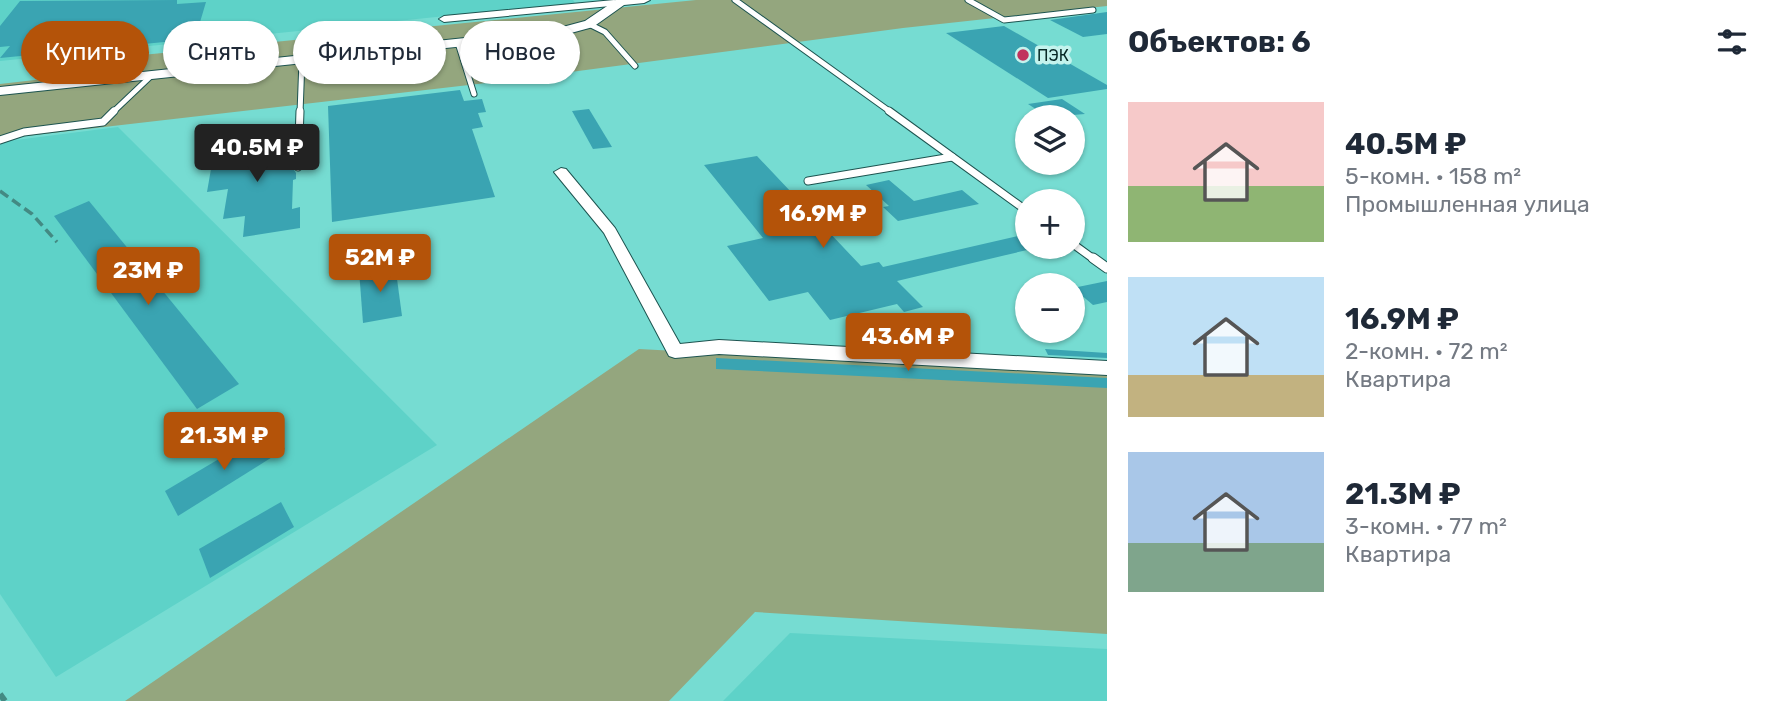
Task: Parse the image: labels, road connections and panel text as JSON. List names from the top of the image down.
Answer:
{
  "places": ["ПЭК"],
  "page": {
    "heading": "Объектов: 6",
    "chip": [
      "Купить",
      "Снять",
      "Фильтры",
      "Новое"
    ],
    "list": [
      {
        "name": "40.5M ₽",
        "note": "5-комн. · 158 m² · Промышленная улица"
      },
      {
        "name": "16.9M ₽",
        "note": "2-комн. · 72 m² · Квартира"
      },
      {
        "name": "21.3M ₽",
        "note": "3-комн. · 77 m² · Квартира"
      }
    ],
    "map_buttons": ["+", "−"],
    "price": [
      "40.5M ₽",
      "16.9M ₽",
      "52M ₽",
      "23M ₽",
      "43.6M ₽",
      "21.3M ₽"
    ]
  }
}
